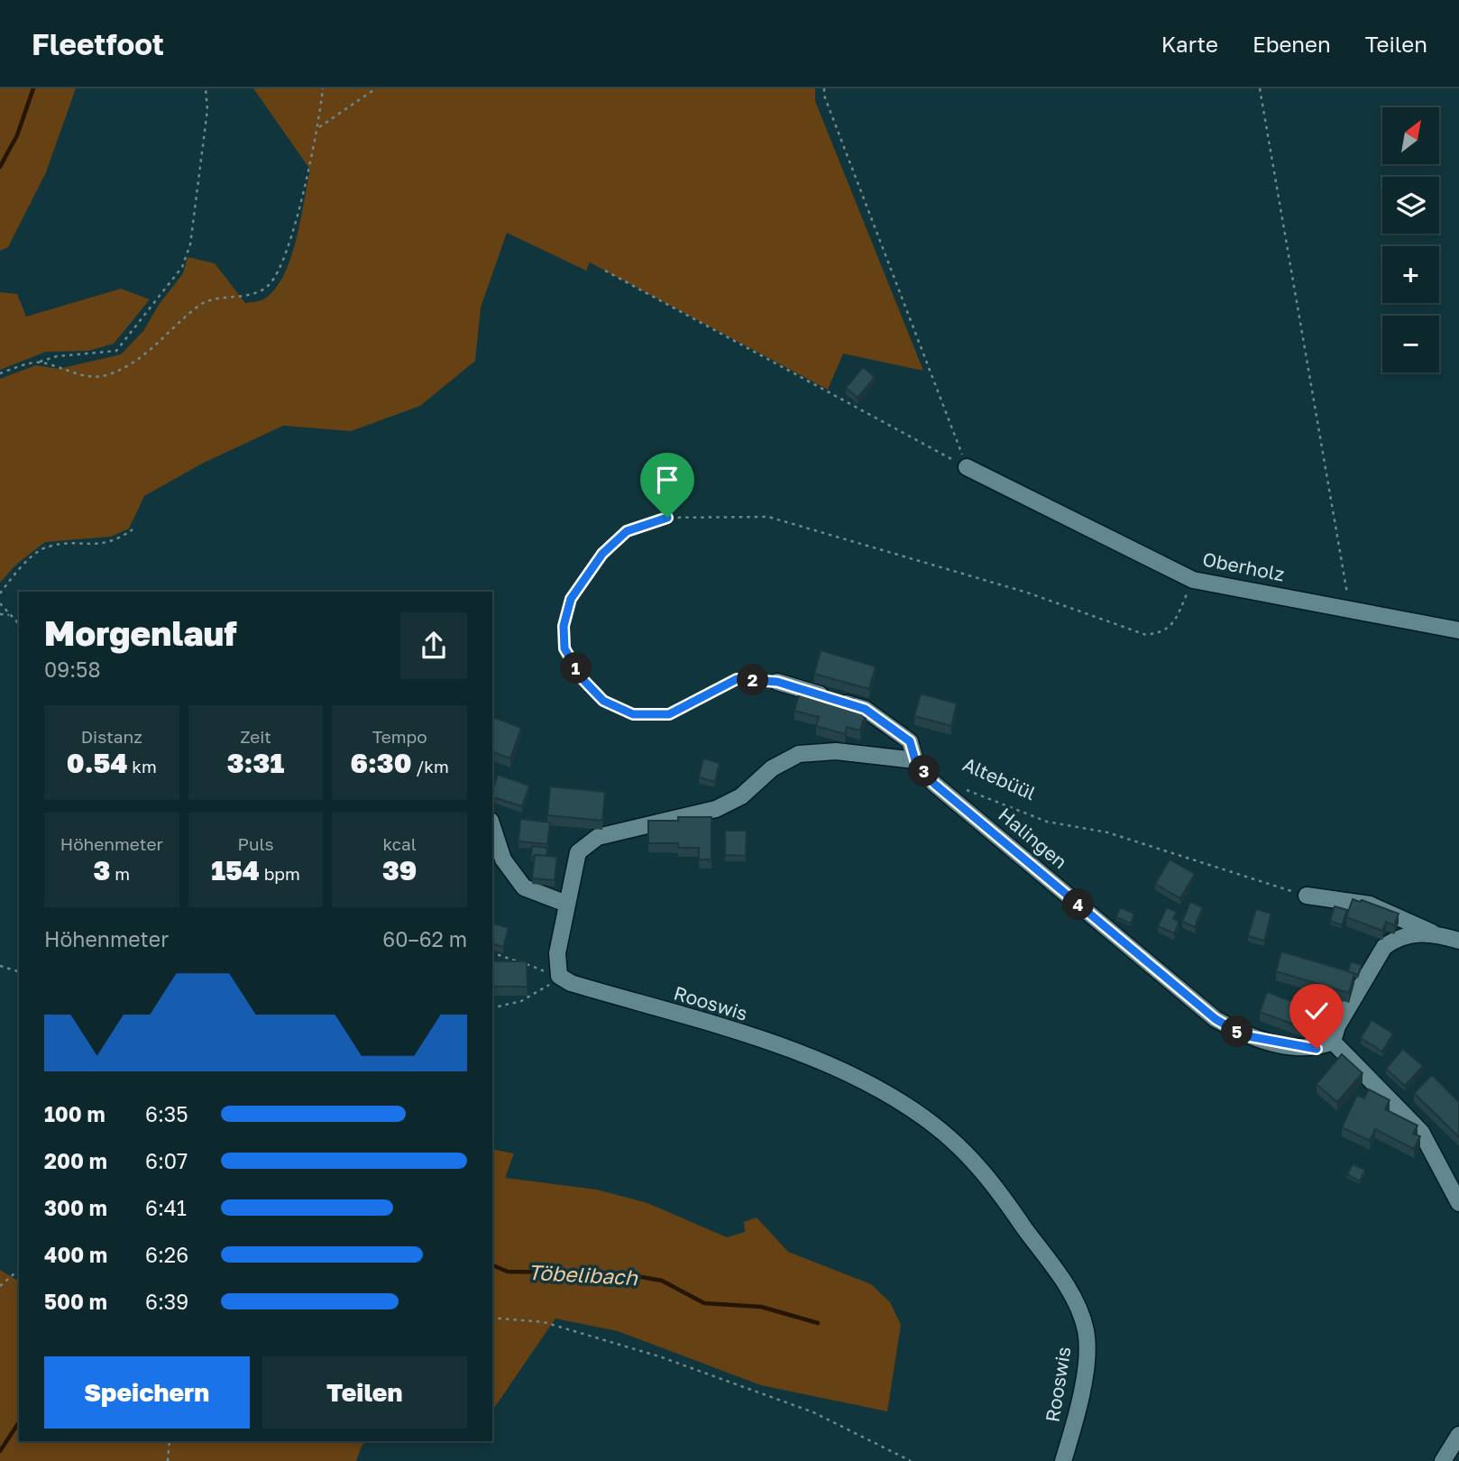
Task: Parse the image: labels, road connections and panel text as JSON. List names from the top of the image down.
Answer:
{
  "streets": {
    "street": ["Oberholz", "Halingen", "Rooswis"],
    "path": ["Altebüül"]
  },
  "water": ["Töbelibach"],
  "north": "top right",
  "page": {
    "header": "Fleetfoot",
    "nav": ["Karte", "Ebenen", "Teilen"],
    "map_buttons": ["+", "−"],
    "heading": ["Morgenlauf", "09:58"],
    "pins": [
      "1",
      "2",
      "3",
      "4",
      "5"
    ],
    "stats": [
      ["Distanz", "0.54 km"],
      ["Zeit", "3:31"],
      ["Tempo", "6:30 /km"],
      ["Höhenmeter", "3 m"],
      ["Puls", "154 bpm"],
      ["kcal", "39"]
    ],
    "chart": ["Höhenmeter", "60–62 m"],
    "list": [
      {
        "name": "100 m",
        "note": "6:35"
      },
      {
        "name": "200 m",
        "note": "6:07"
      },
      {
        "name": "300 m",
        "note": "6:41"
      },
      {
        "name": "400 m",
        "note": "6:26"
      },
      {
        "name": "500 m",
        "note": "6:39"
      }
    ],
    "buttons": ["Speichern", "Teilen"]
  }
}
